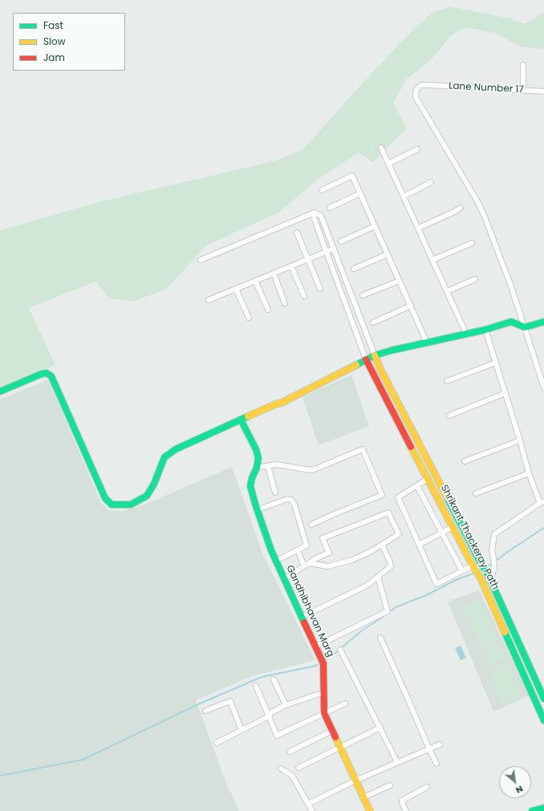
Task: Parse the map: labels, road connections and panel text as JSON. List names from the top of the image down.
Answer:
{
  "streets": {
    "street": ["Lane Number 17", "Shrikant Thackeray Path", "Gandhibhavan Marg"]
  },
  "legend": ["Fast", "Slow", "Jam"],
  "north": "bottom right"
}
